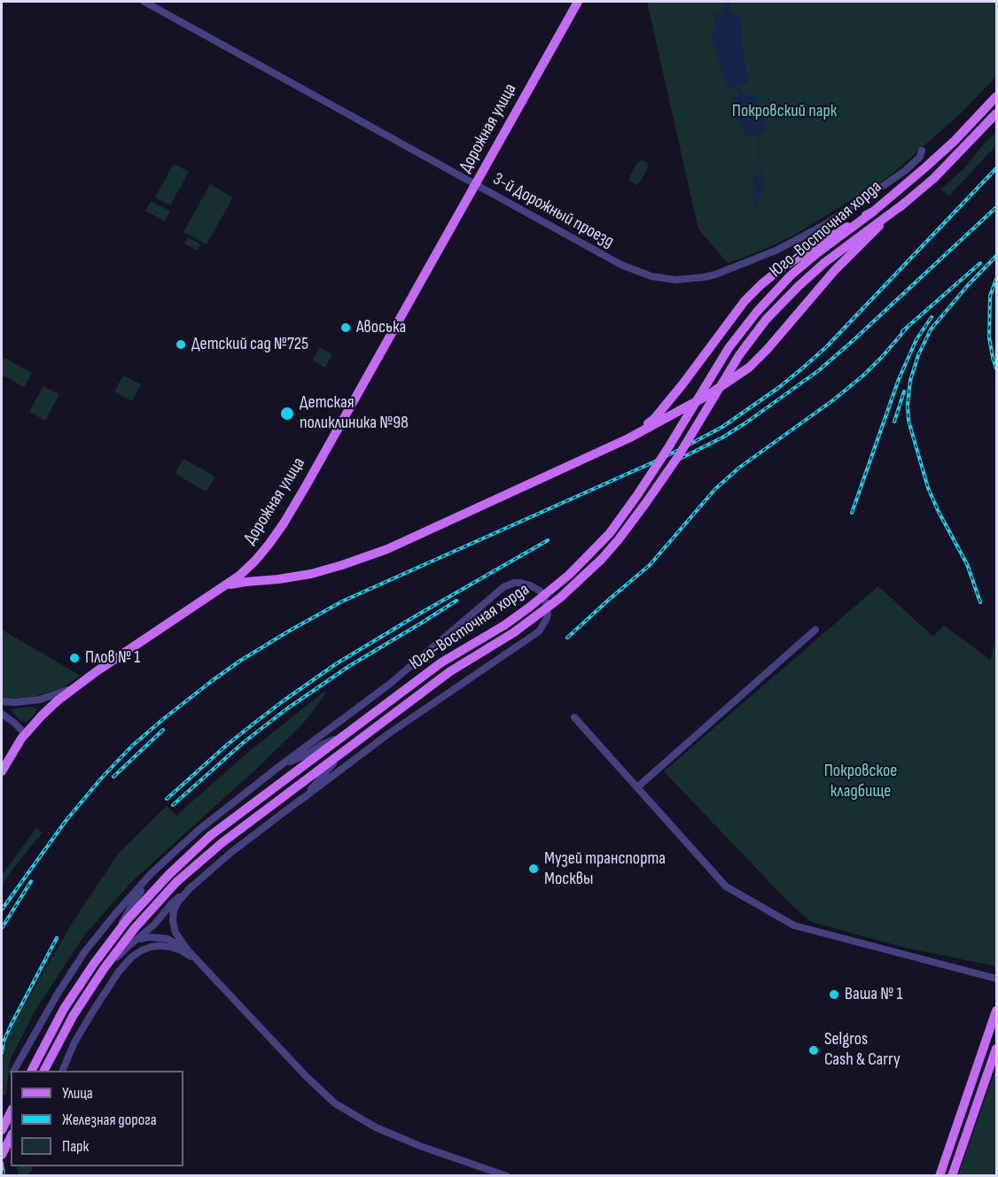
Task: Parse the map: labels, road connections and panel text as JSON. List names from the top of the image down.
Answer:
{
  "streets": {
    "main road": ["Дорожная улица", "Юго-Восточная хорда"],
    "street": ["3-й Дорожный проезд"]
  },
  "crossings": [
    ["Дорожная улица", "3-й Дорожный проезд"]
  ],
  "parks": ["Покровский парк", "Покровское кладбище"],
  "places": [
    "Авоська",
    "Детский сад №725",
    "Детская поликлиника №98",
    "Плов № 1",
    "Музей транспорта Москвы",
    "Ваша № 1",
    "Selgros Cash & Carry"
  ],
  "legend": ["Улица", "Железная дорога", "Парк"]
}
